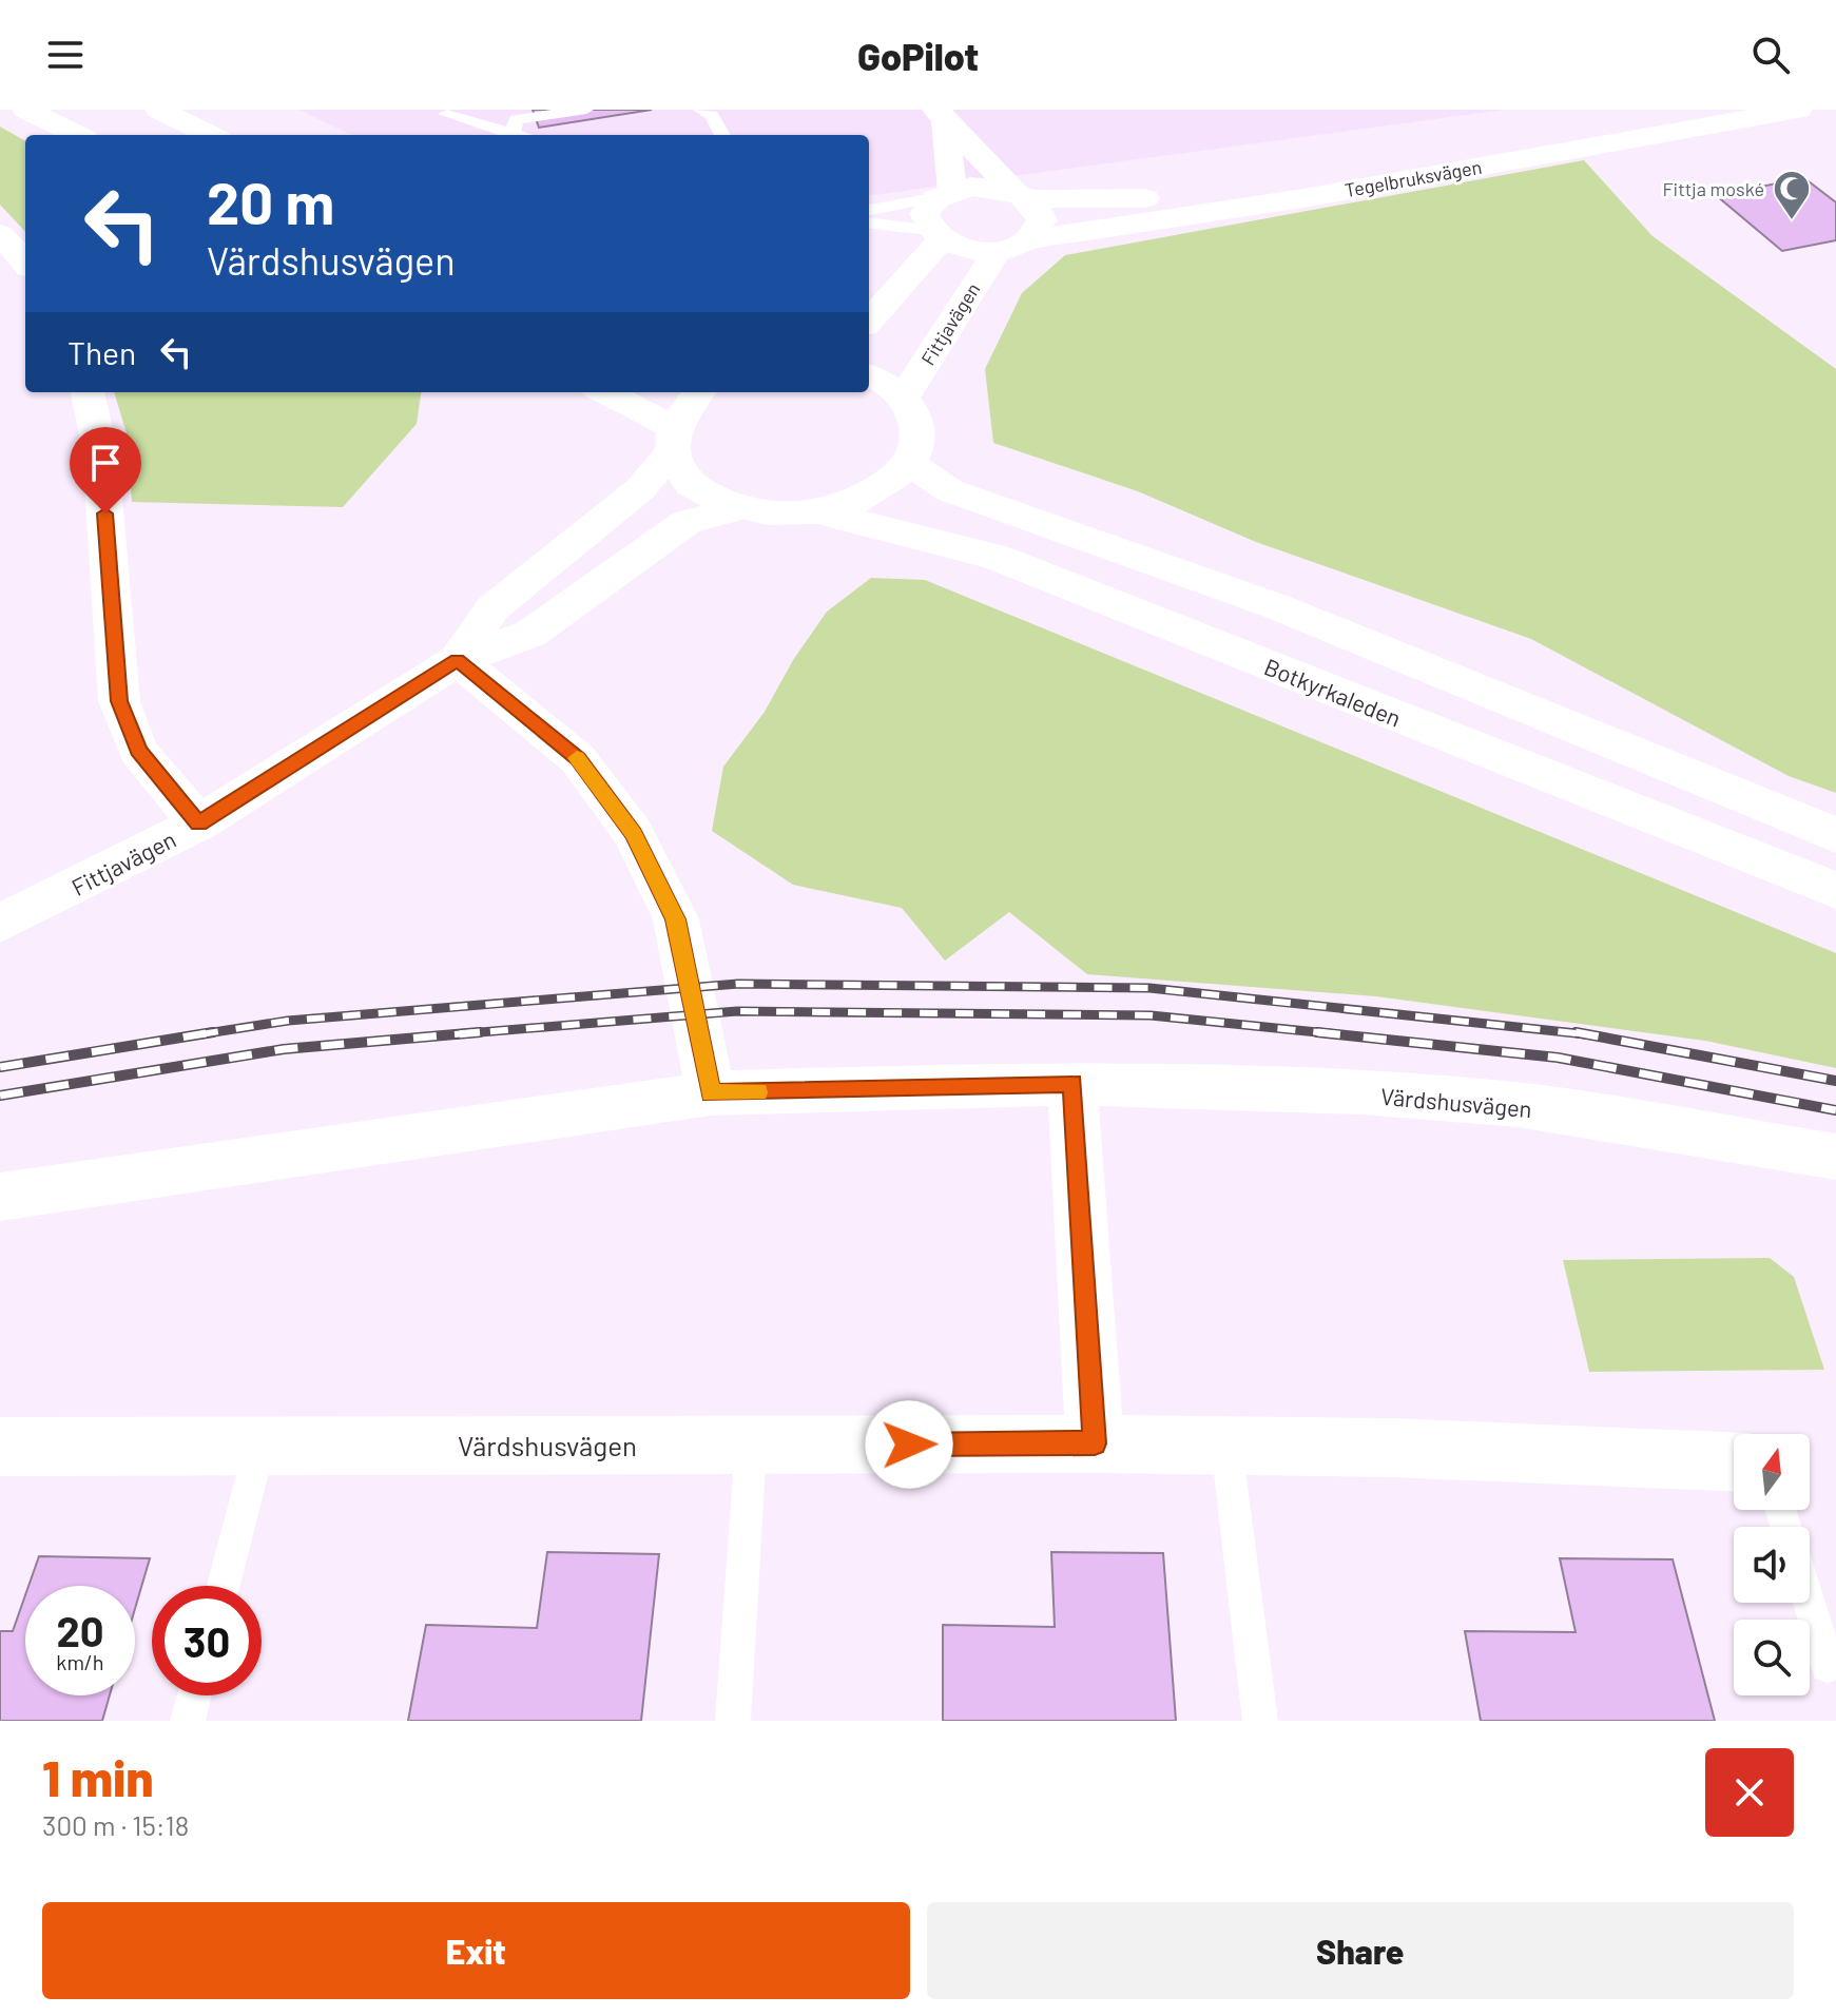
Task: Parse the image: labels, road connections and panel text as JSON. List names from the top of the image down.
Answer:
{
  "streets": {
    "street": [
      "Tegelbruksvägen",
      "Fittjavägen",
      "Botkyrkaleden",
      "Värdshusvägen"
    ]
  },
  "crossings": [
    ["Tegelbruksvägen", "Fittjavägen"],
    ["Fittjavägen", "Botkyrkaleden"]
  ],
  "places": {
    "mosque": ["Fittja moské"]
  },
  "north": "top",
  "page": {
    "header": "GoPilot",
    "turn": ["20 m", "Värdshusvägen"],
    "then": "Then",
    "speed": "20 km/h",
    "limit": "30",
    "heading": ["1 min", "300 m · 15:18"],
    "buttons": ["Exit", "Share"]
  }
}
